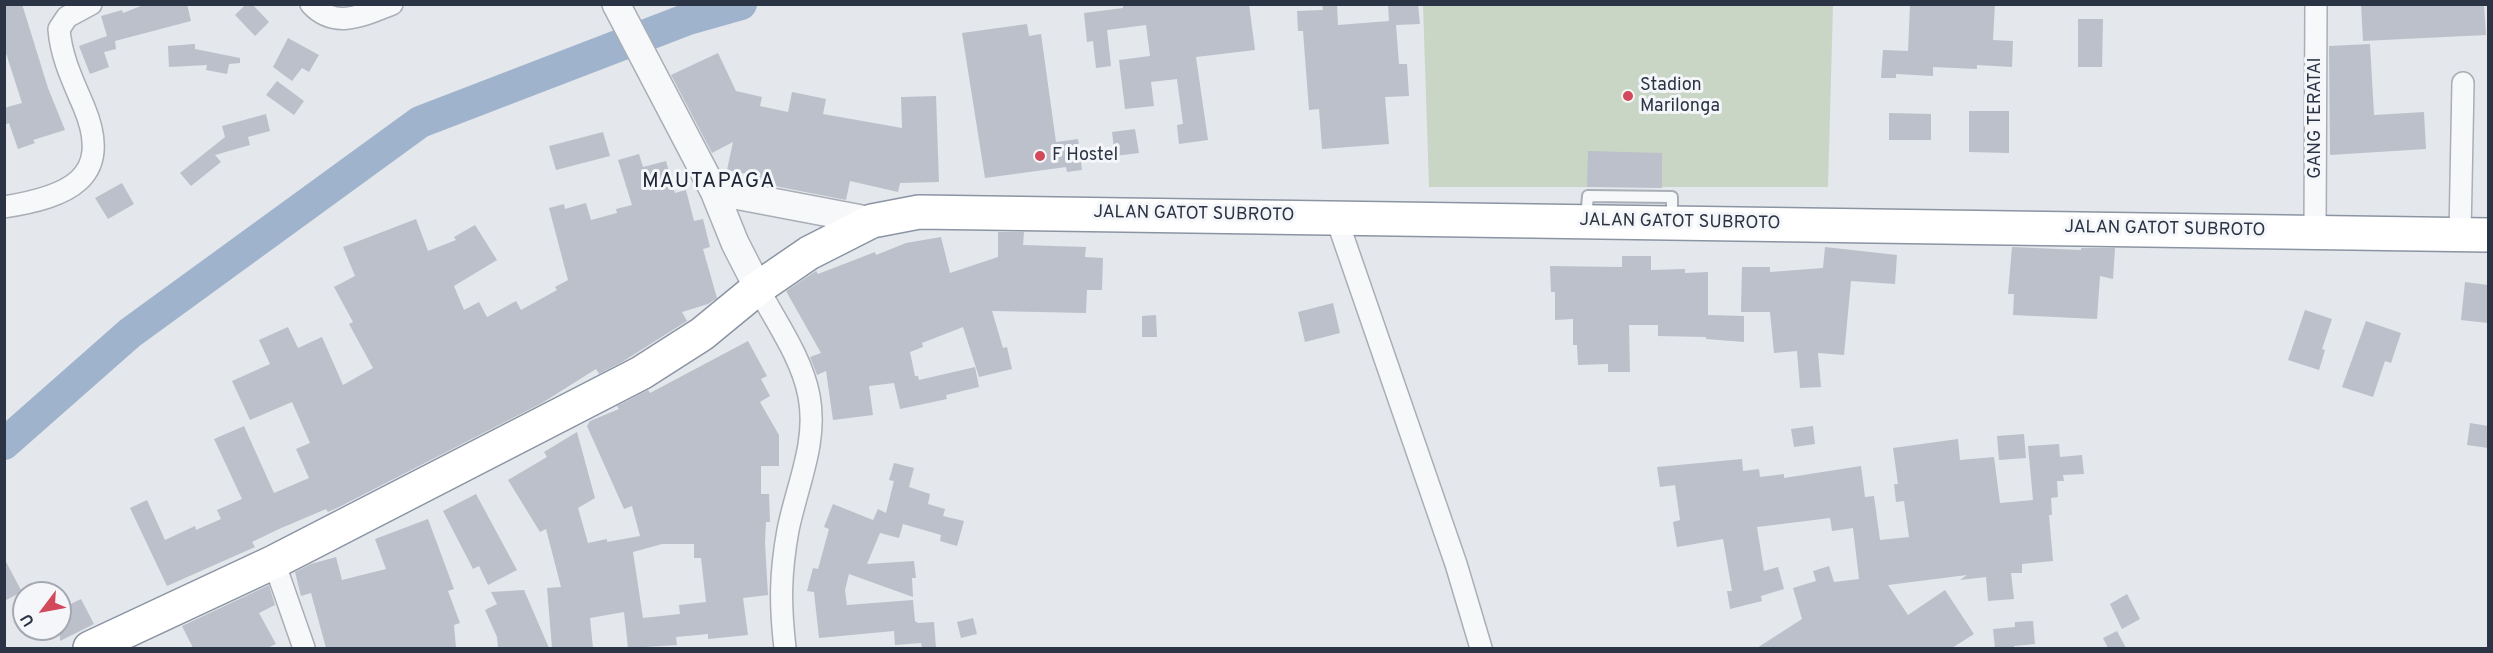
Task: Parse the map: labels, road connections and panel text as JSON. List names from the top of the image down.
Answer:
{
  "streets": {
    "highway": ["JALAN GATOT SUBROTO"],
    "street": ["GANG TERATAI"]
  },
  "crossings": [
    ["GANG TERATAI", "JALAN GATOT SUBROTO"]
  ],
  "districts": ["MAUTAPAGA"],
  "places": ["Stadion Marilonga", "F Hostel"],
  "north": "bottom left"
}
